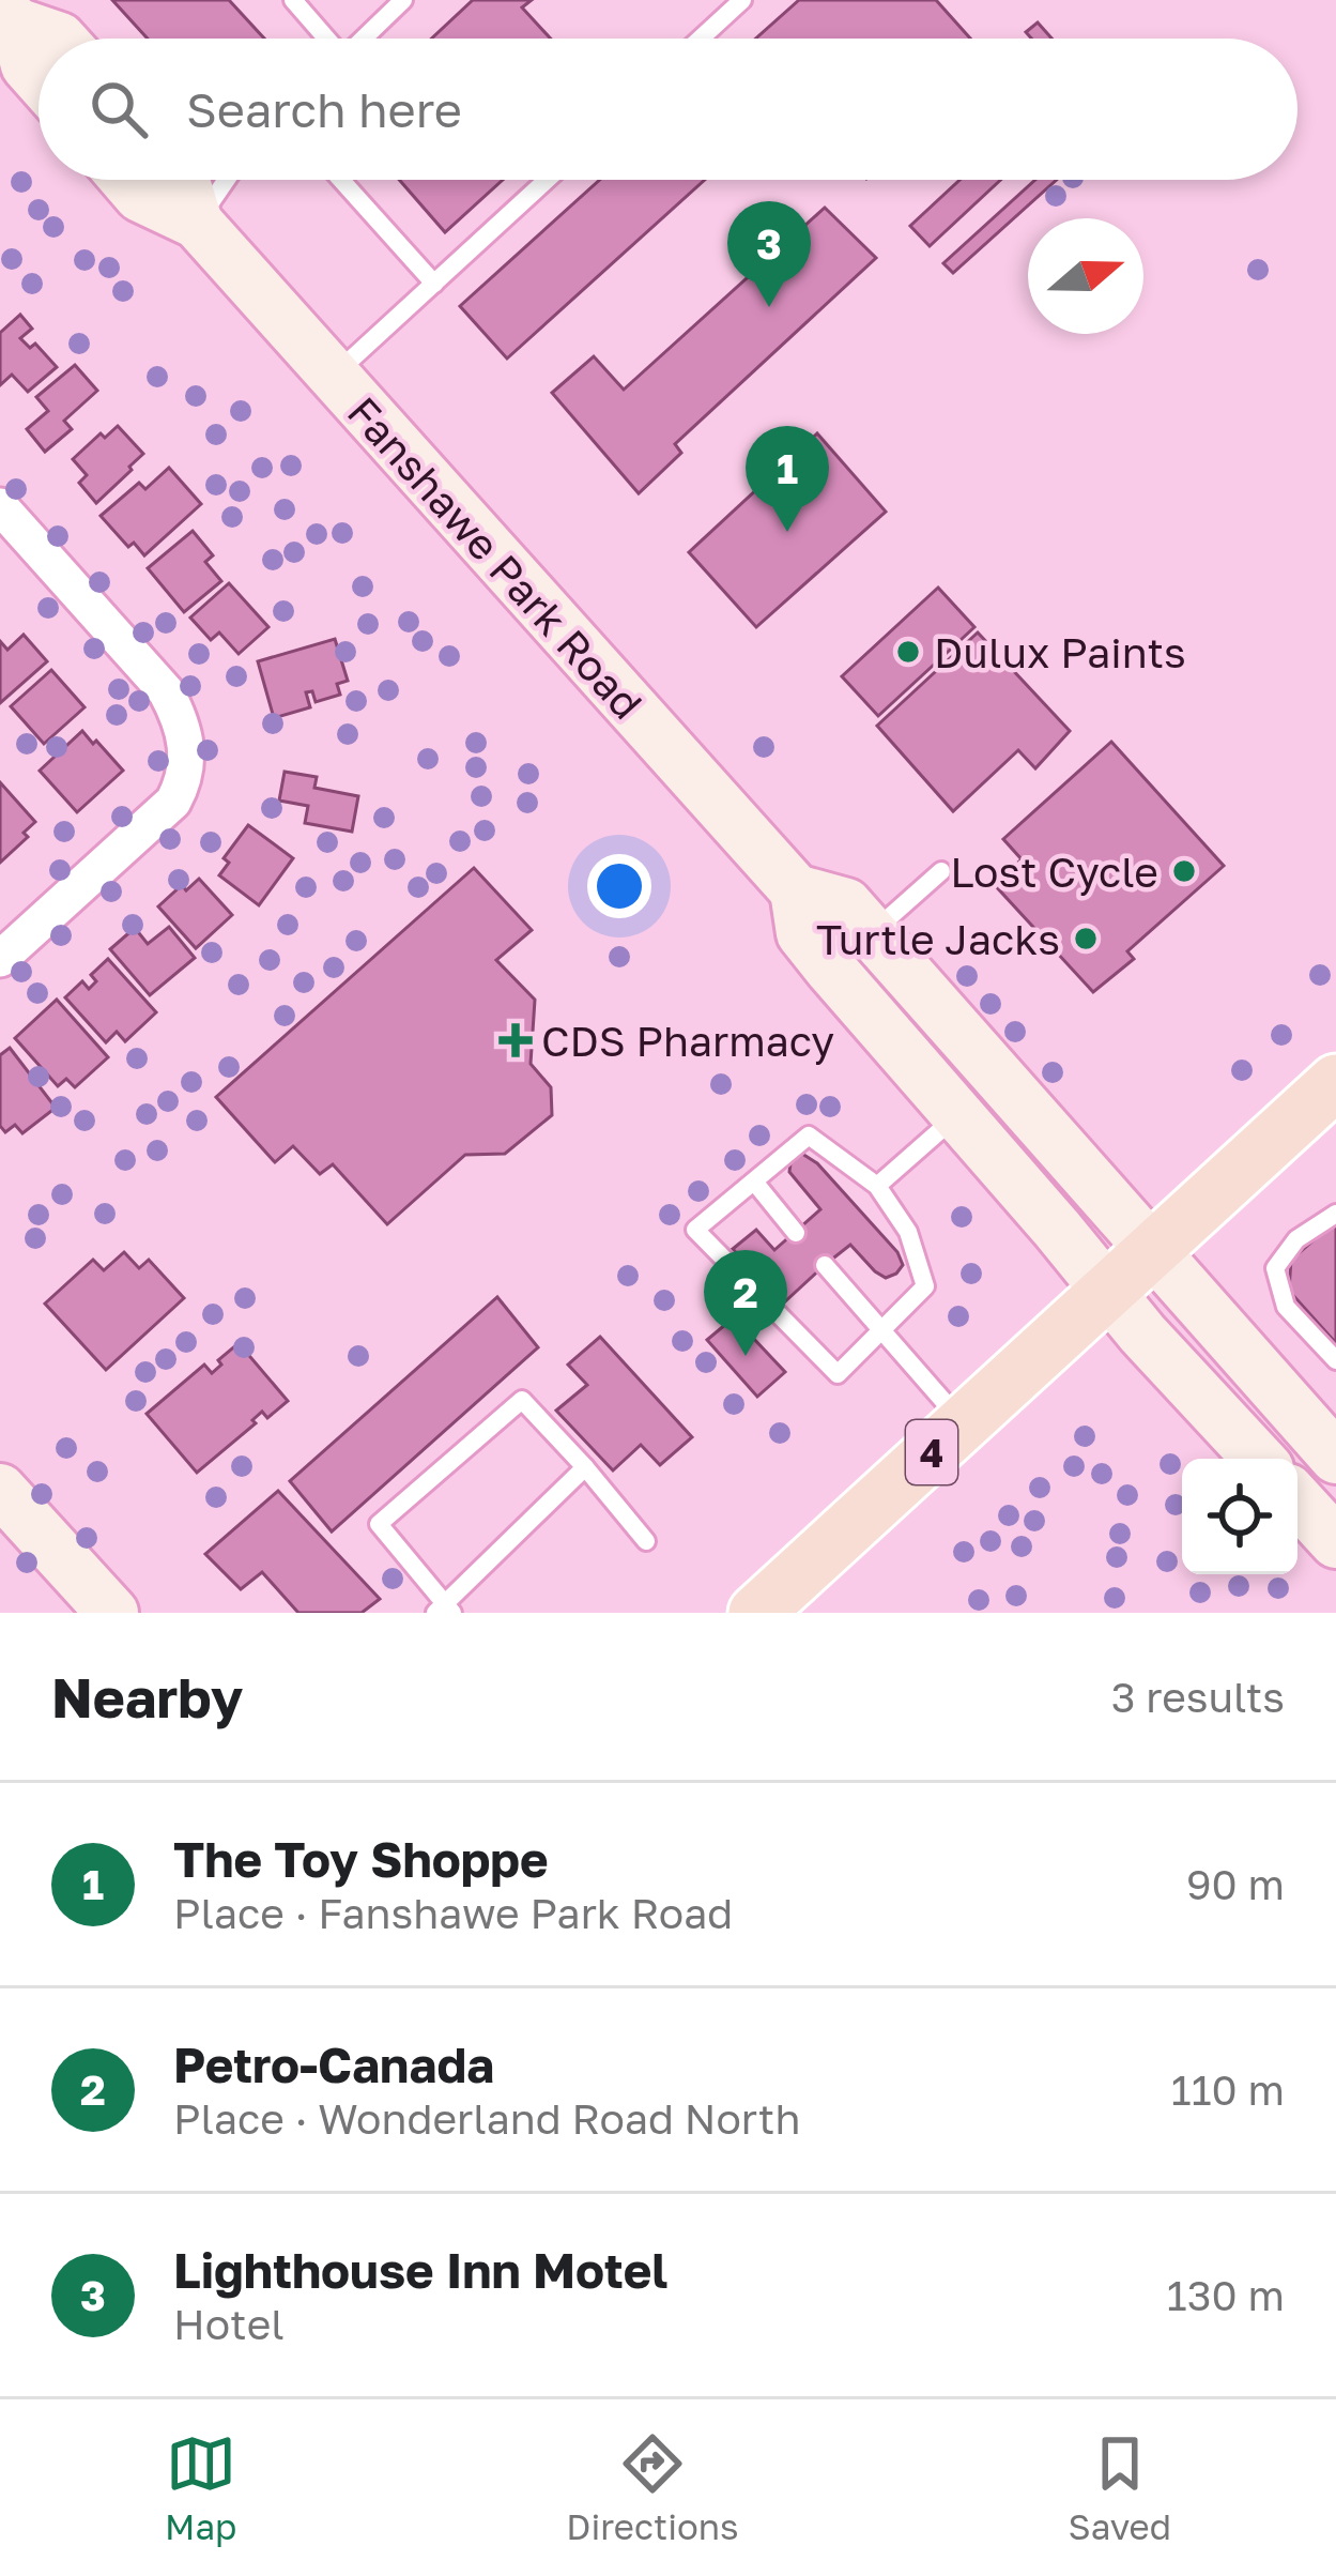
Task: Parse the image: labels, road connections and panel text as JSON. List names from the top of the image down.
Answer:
{
  "streets": {
    "main road": ["Fanshawe Park Road", "4"]
  },
  "crossings": [
    ["Fanshawe Park Road", "4"]
  ],
  "places": {
    "other": ["Dulux Paints", "Lost Cycle", "Turtle Jacks"],
    "health": ["CDS Pharmacy"]
  },
  "north": "right",
  "page": {
    "search": "Search here",
    "pins": ["3", "1", "2"],
    "heading": ["Nearby", "3 results"],
    "list": [
      {
        "mark": "1",
        "name": "The Toy Shoppe",
        "note": "Place · Fanshawe Park Road",
        "value": "90 m"
      },
      {
        "mark": "2",
        "name": "Petro-Canada",
        "note": "Place · Wonderland Road North",
        "value": "110 m"
      },
      {
        "mark": "3",
        "name": "Lighthouse Inn Motel",
        "note": "Hotel",
        "value": "130 m"
      }
    ],
    "nav": ["Map", "Directions", "Saved"]
  }
}
